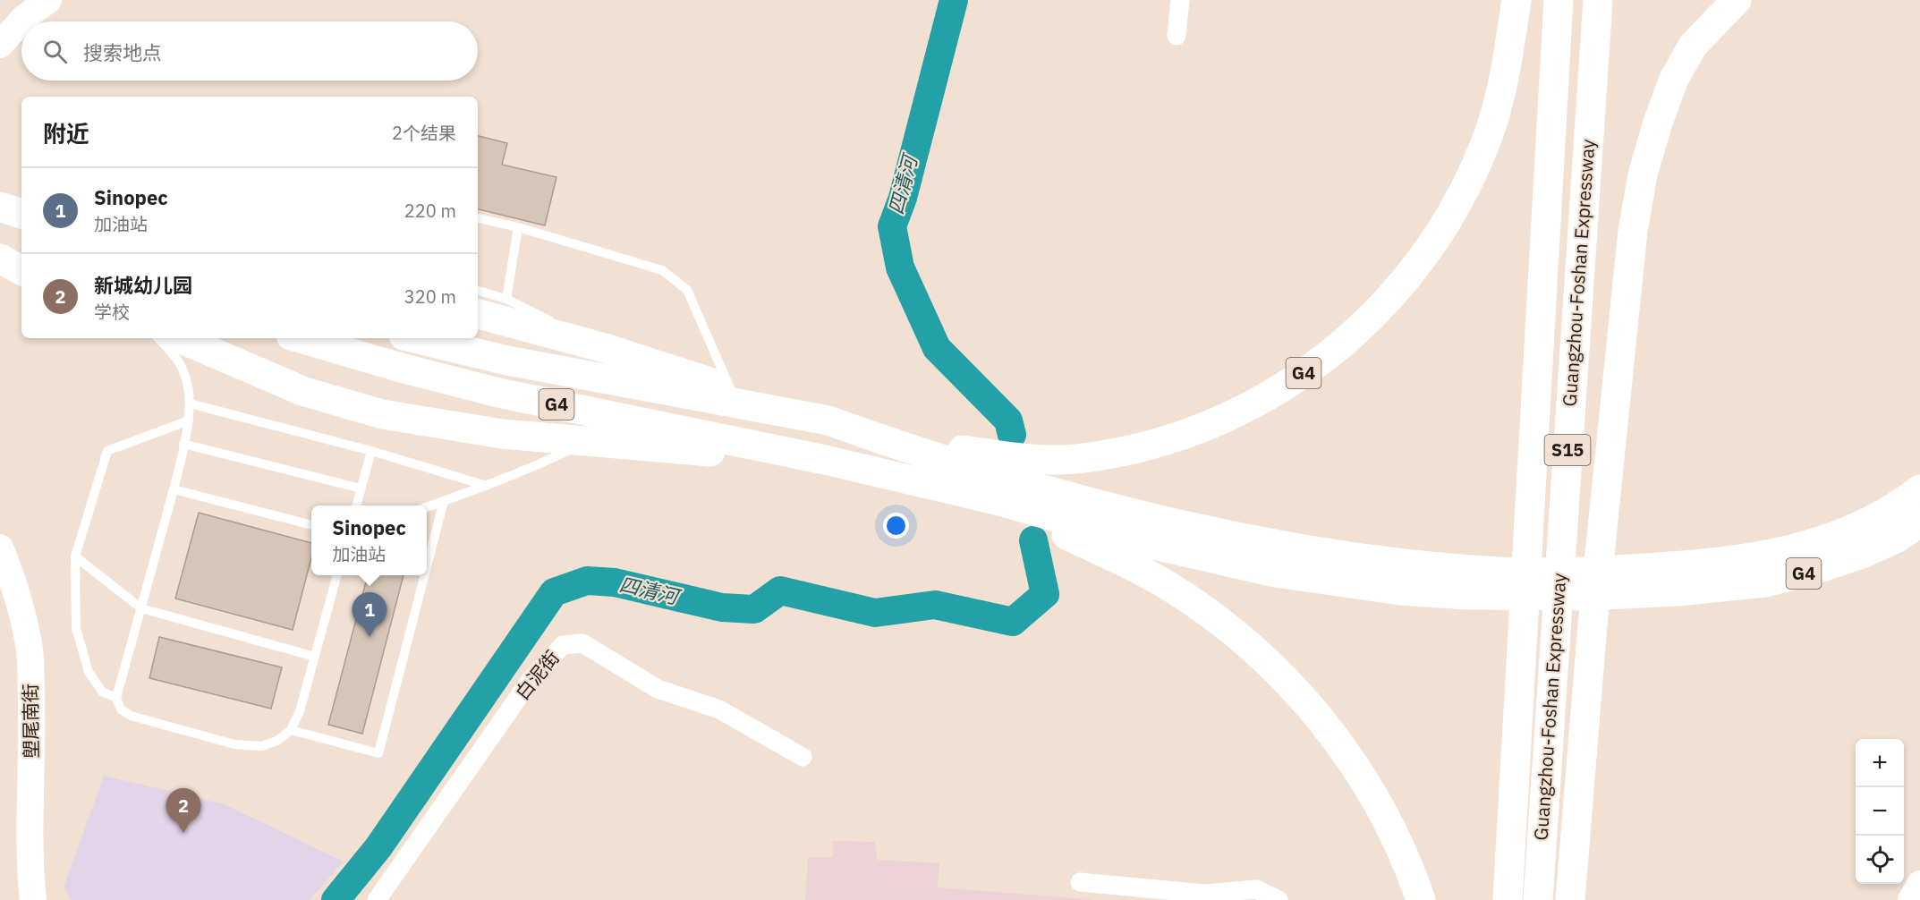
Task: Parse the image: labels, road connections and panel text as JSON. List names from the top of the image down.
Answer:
{
  "streets": {
    "highway": ["Guangzhou-Foshan Expressway", "G4", "S15"],
    "street": ["白泥街", "塱尾南街"]
  },
  "water": ["四清河"],
  "page": {
    "search": "搜索地点",
    "heading": ["附近", "2个结果"],
    "list": [
      {
        "mark": "1",
        "name": "Sinopec",
        "note": "加油站",
        "value": "220 m"
      },
      {
        "mark": "2",
        "name": "新城幼儿园",
        "note": "学校",
        "value": "320 m"
      }
    ],
    "popup": ["Sinopec", "加油站"],
    "pins": ["1", "2"],
    "map_buttons": ["+", "−"]
  }
}
